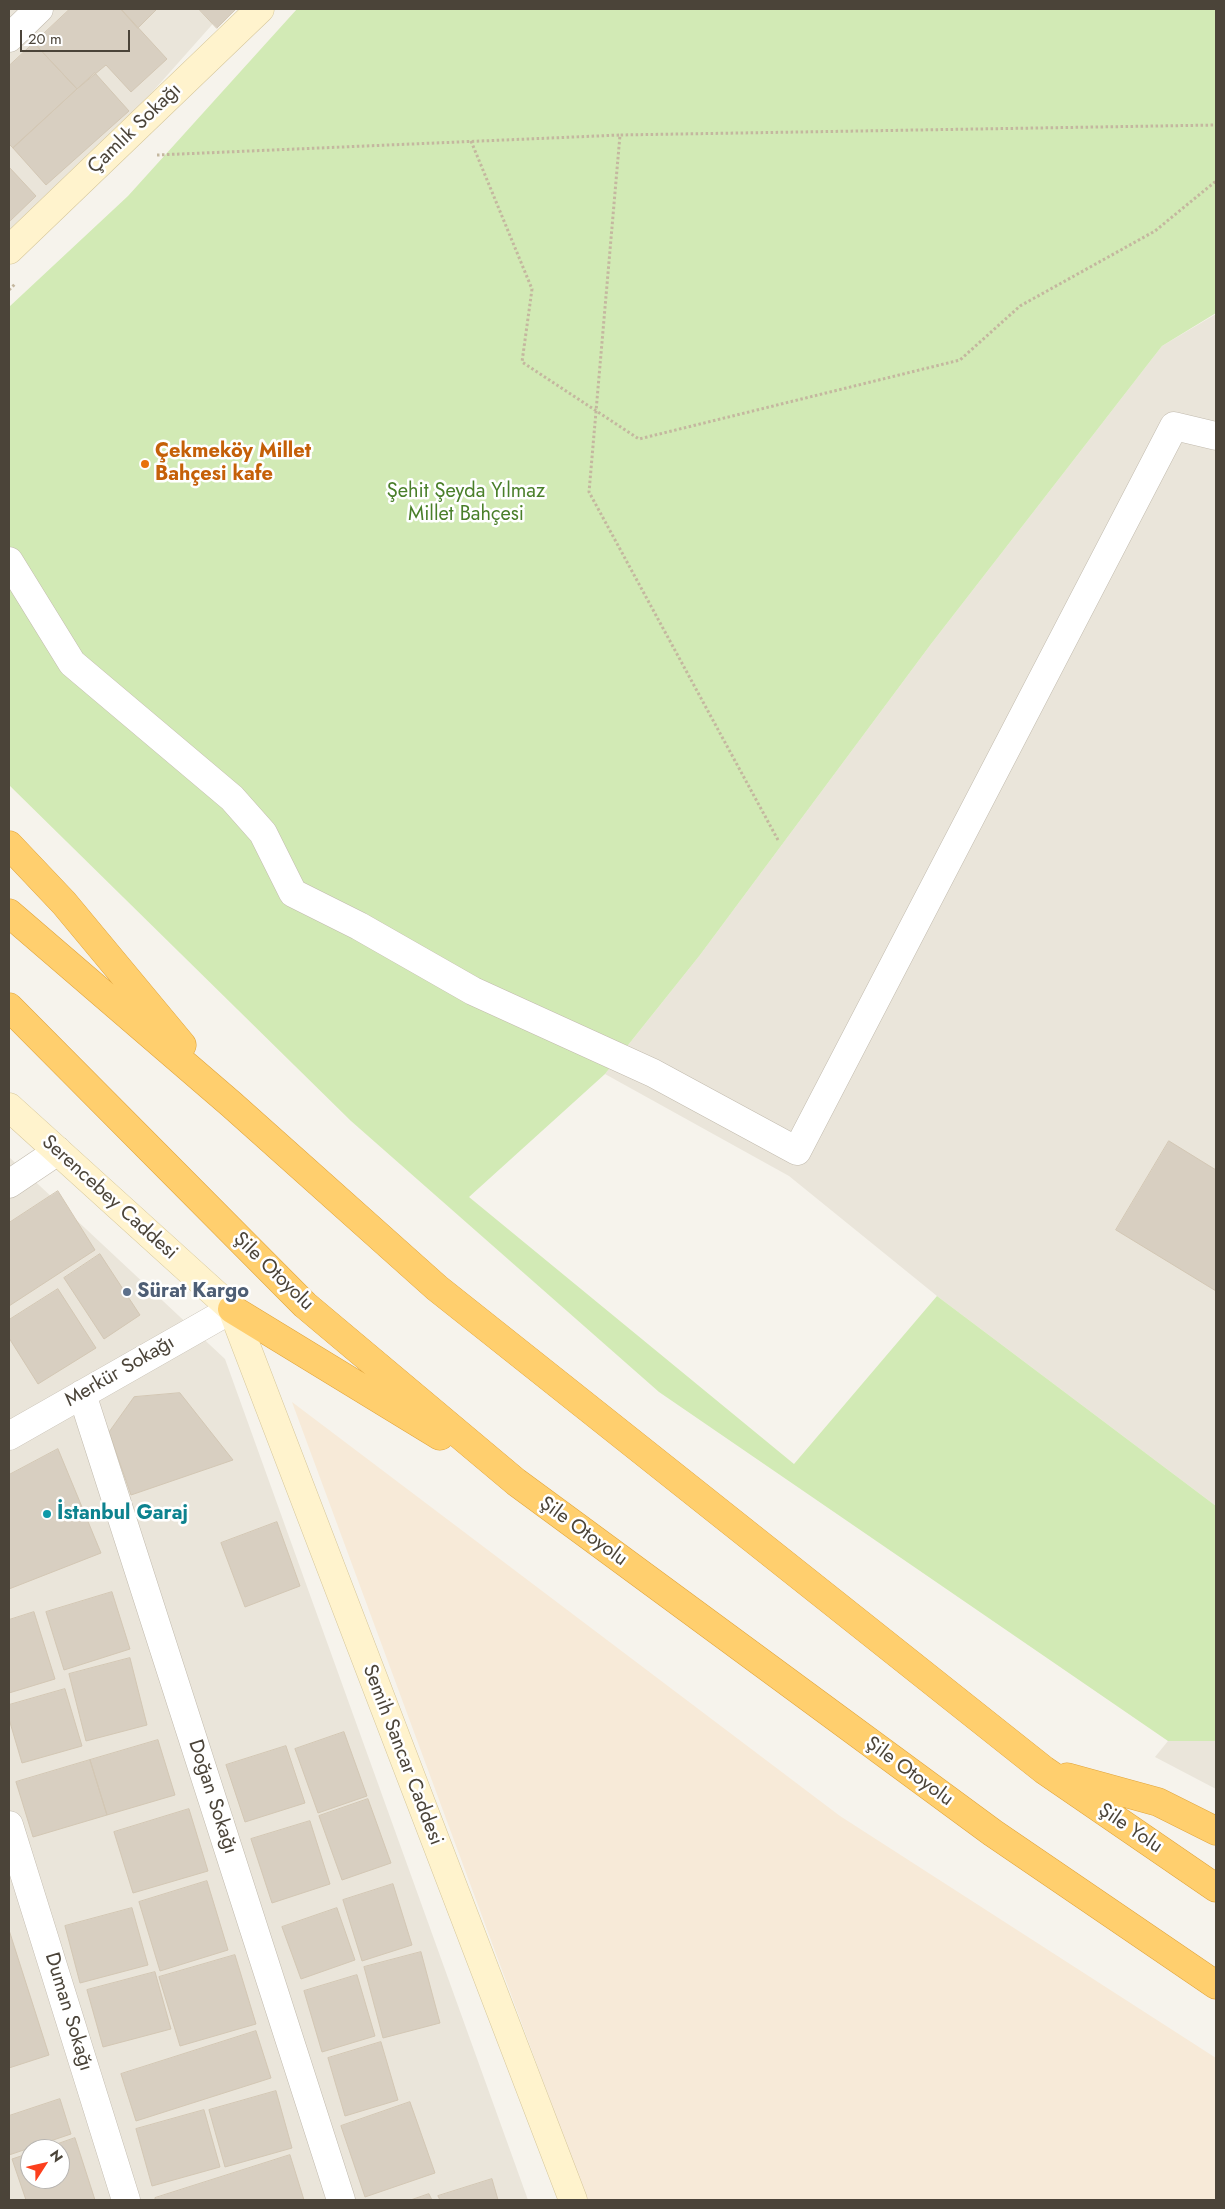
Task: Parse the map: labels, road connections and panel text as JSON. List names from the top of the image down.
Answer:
{
  "streets": {
    "highway": ["Şile Otoyolu", "Şile Yolu"],
    "street": [
      "Çamlık Sokağı",
      "Serencebey Caddesi",
      "Merkür Sokağı",
      "Semih Sancar Caddesi",
      "Doğan Sokağı",
      "Duman Sokağı"
    ]
  },
  "crossings": [
    ["Serencebey Caddesi", "Merkür Sokağı"],
    ["Serencebey Caddesi", "Semih Sancar Caddesi"],
    ["Merkür Sokağı", "Semih Sancar Caddesi"],
    ["Merkür Sokağı", "Doğan Sokağı"]
  ],
  "parks": ["Şehit Şeyda Yılmaz Millet Bahçesi"],
  "places": ["Çekmeköy Millet Bahçesi kafe", "Sürat Kargo", "İstanbul Garaj"],
  "scale_bar": "20 m",
  "north": "top right"
}
